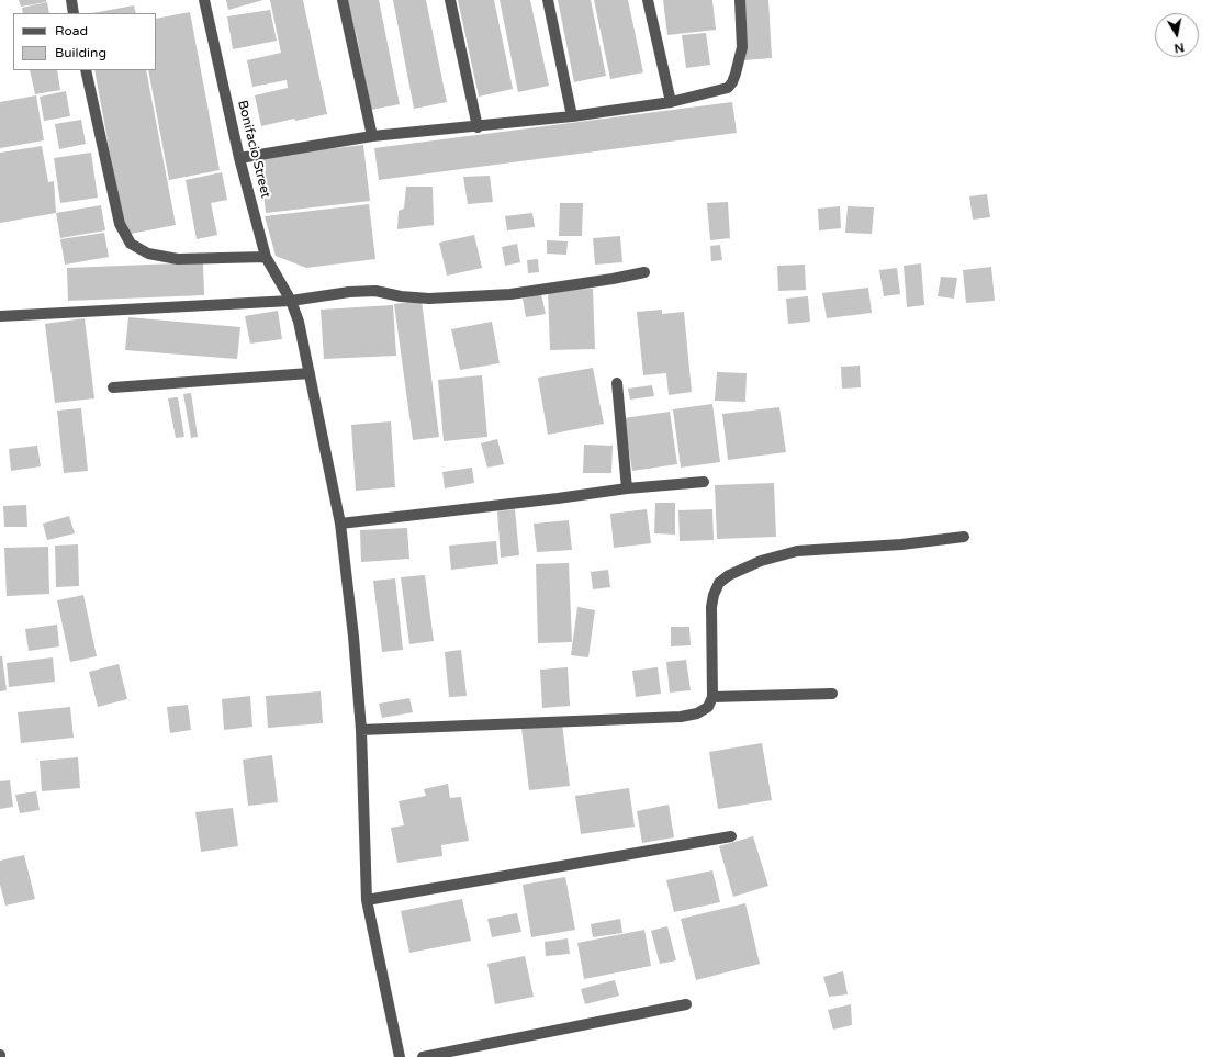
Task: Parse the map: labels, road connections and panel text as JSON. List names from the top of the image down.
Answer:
{
  "streets": {
    "street": ["Bonifacio Street"]
  },
  "legend": ["Road", "Building"],
  "north": "bottom"
}
